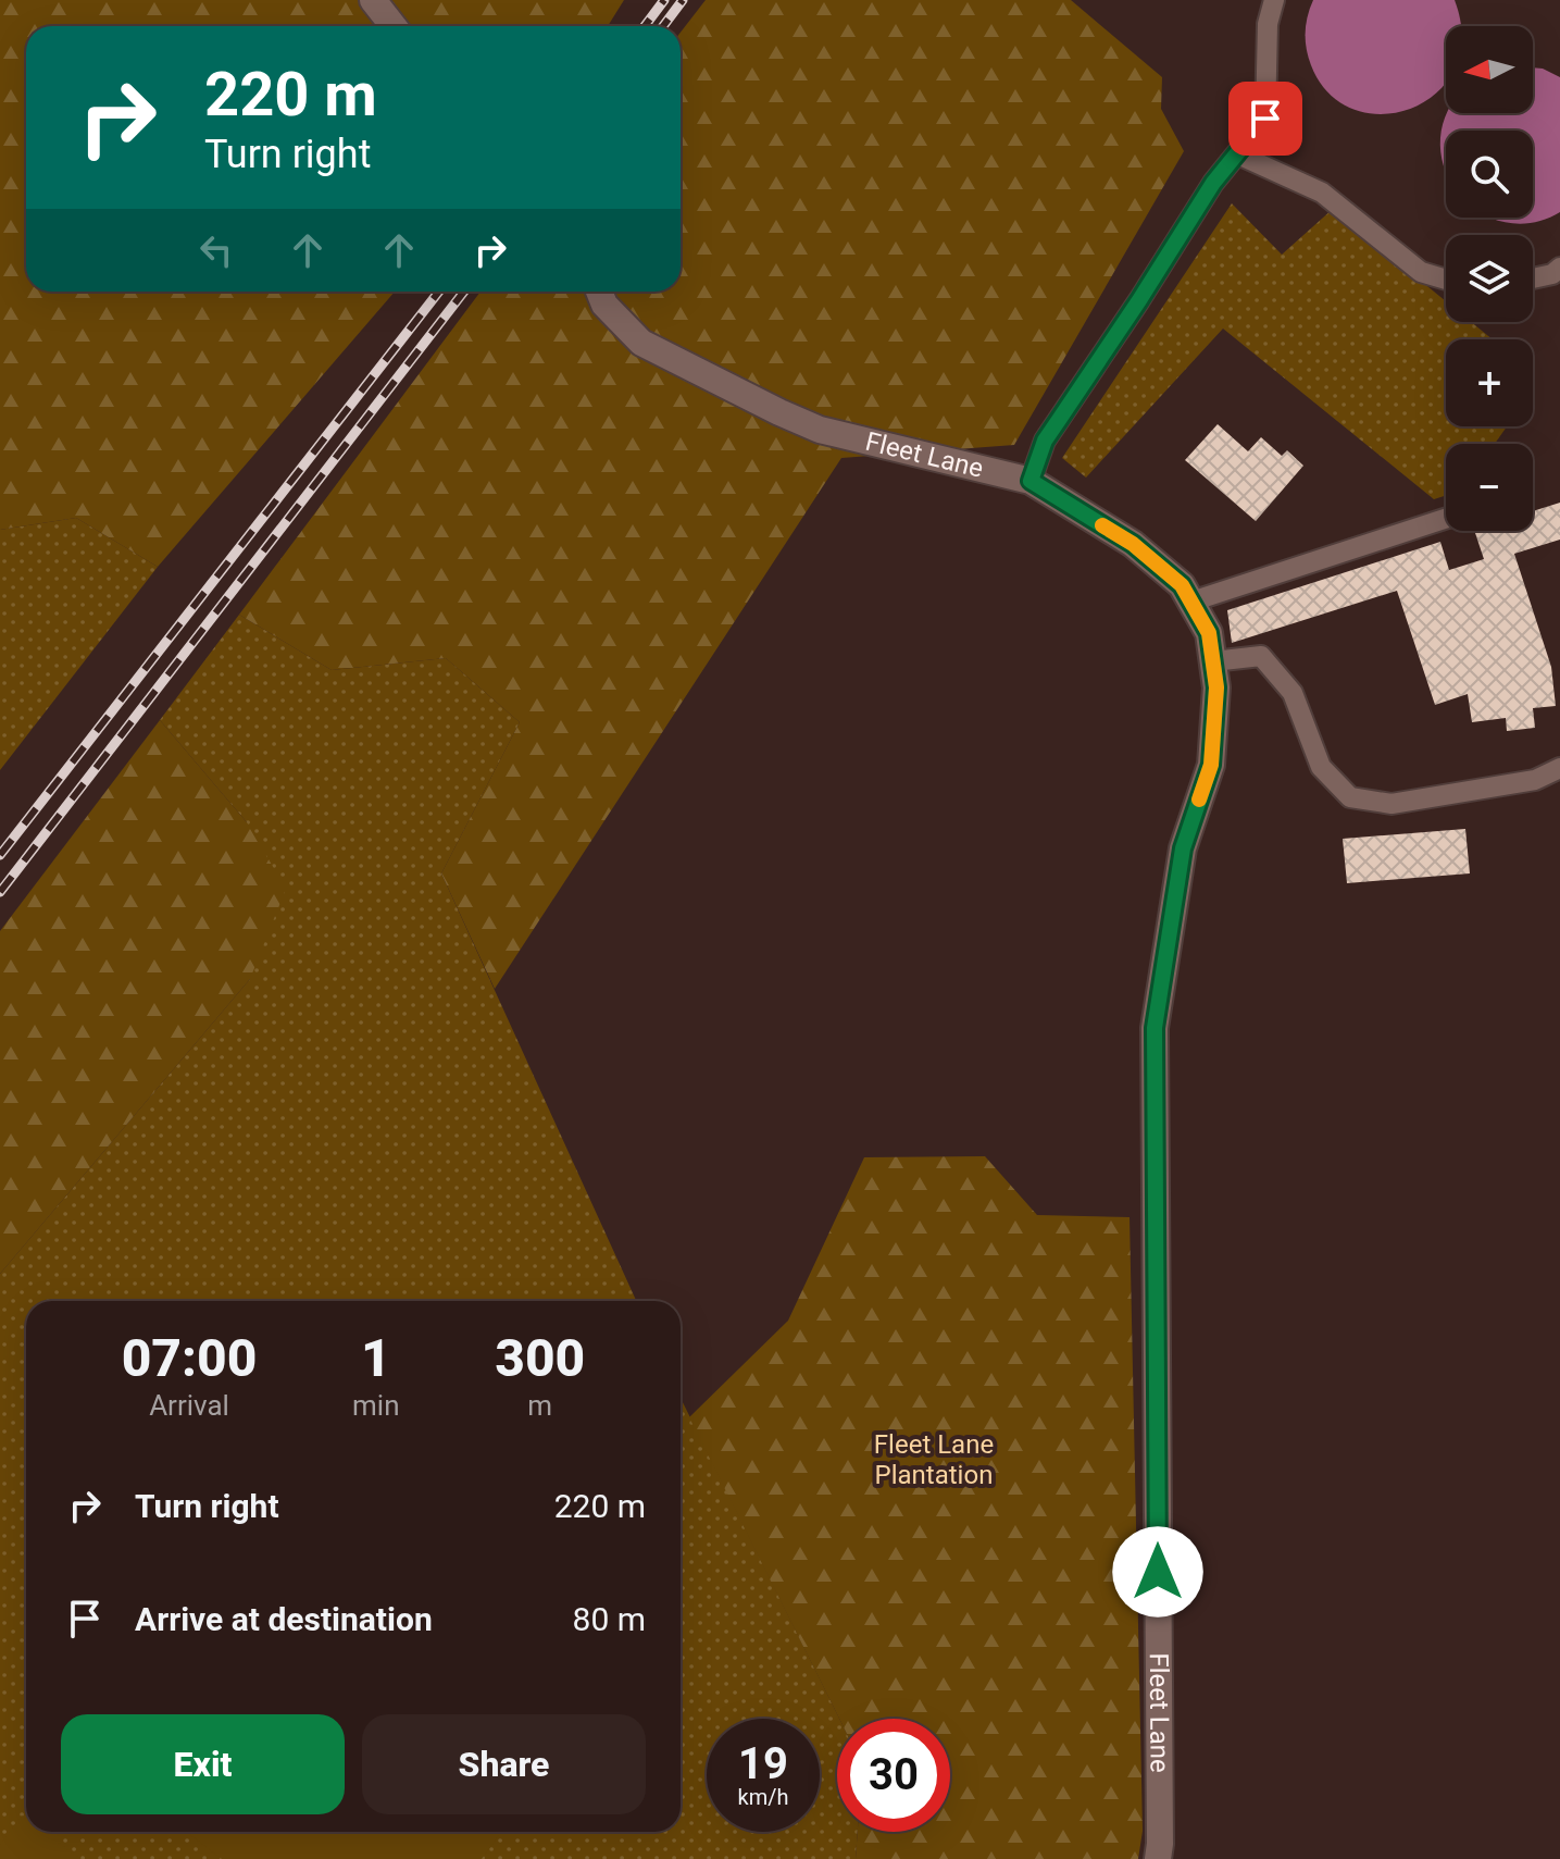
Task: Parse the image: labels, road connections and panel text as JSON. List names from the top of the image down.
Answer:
{
  "streets": {
    "street": ["Fleet Lane"]
  },
  "parks": ["Fleet Lane Plantation"],
  "north": "left",
  "page": {
    "map_buttons": ["+", "−"],
    "turn": ["220 m", "Turn right"],
    "eta": [
      "07:00",
      "Arrival",
      "1",
      "min",
      "300",
      "m"
    ],
    "list": [
      {
        "name": "Turn right",
        "value": "220 m"
      },
      {
        "name": "Arrive at destination",
        "value": "80 m"
      }
    ],
    "buttons": ["Exit", "Share"],
    "speed": "19 km/h",
    "limit": "30"
  }
}
